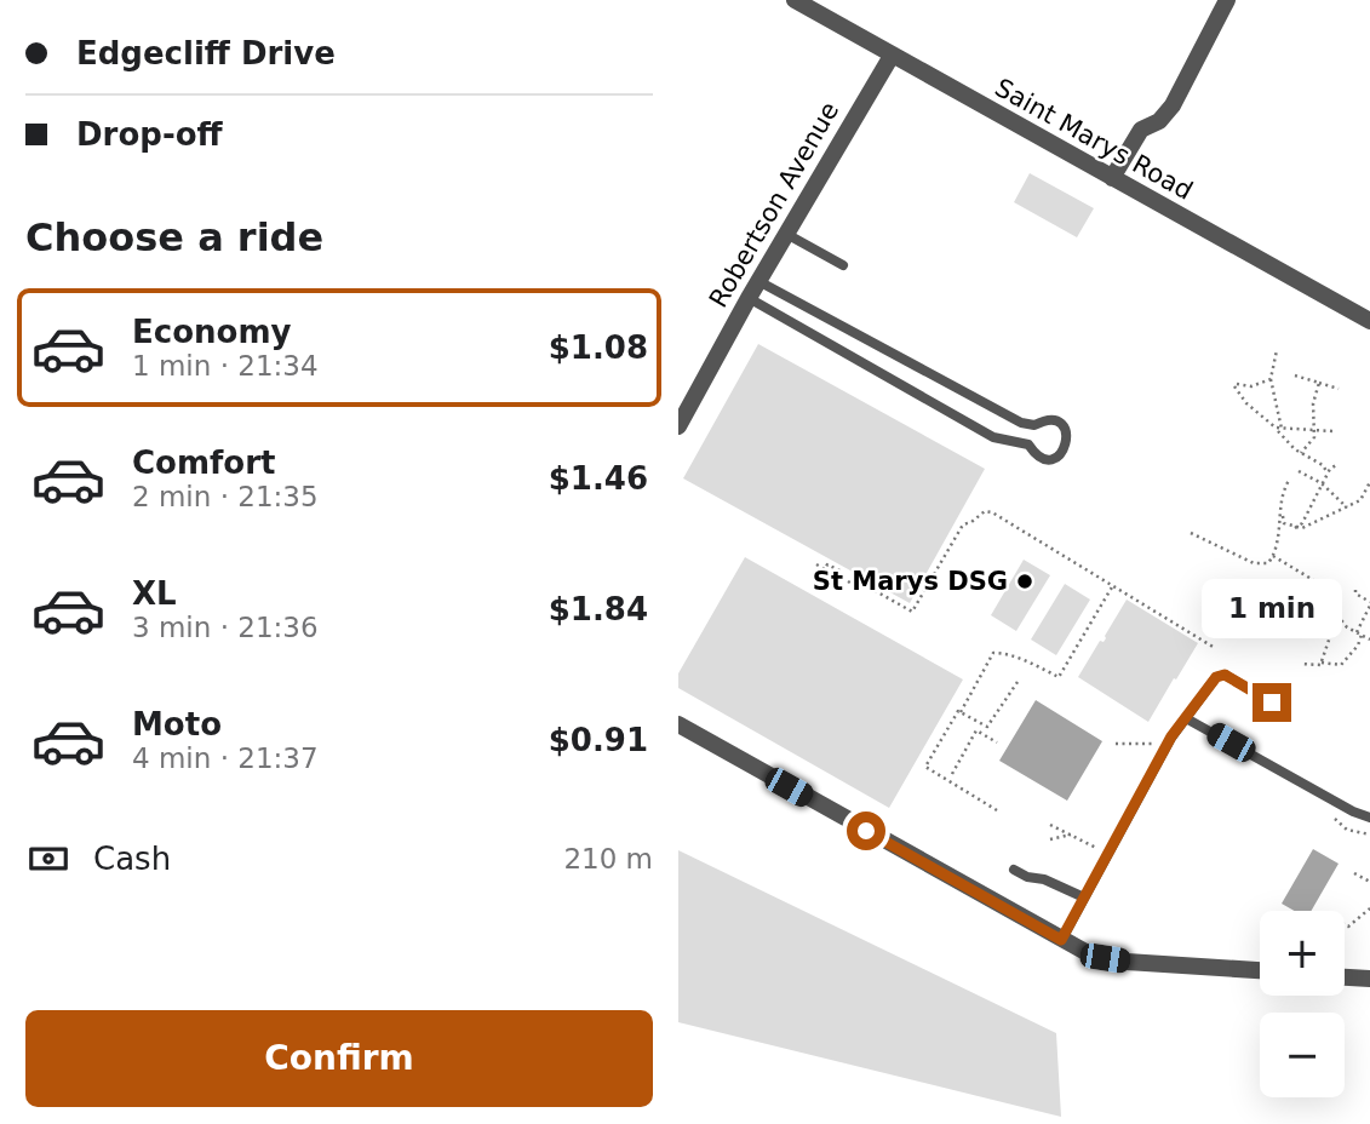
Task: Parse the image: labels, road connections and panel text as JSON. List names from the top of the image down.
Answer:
{
  "streets": {
    "street": ["Saint Marys Road", "Robertson Avenue"]
  },
  "crossings": [
    ["Saint Marys Road", "Robertson Avenue"]
  ],
  "places": ["St Marys DSG"],
  "page": {
    "banner": ["Edgecliff Drive", "Drop-off"],
    "heading": "Choose a ride",
    "list": [
      {
        "name": "Economy",
        "note": "1 min · 21:34",
        "value": "$1.08"
      },
      {
        "name": "Comfort",
        "note": "2 min · 21:35",
        "value": "$1.46"
      },
      {
        "name": "XL",
        "note": "3 min · 21:36",
        "value": "$1.84"
      },
      {
        "name": "Moto",
        "note": "4 min · 21:37",
        "value": "$0.91"
      }
    ],
    "bubble": "1 min",
    "pay": ["Cash", "210 m"],
    "map_buttons": ["+", "−"],
    "buttons": "Confirm"
  }
}
